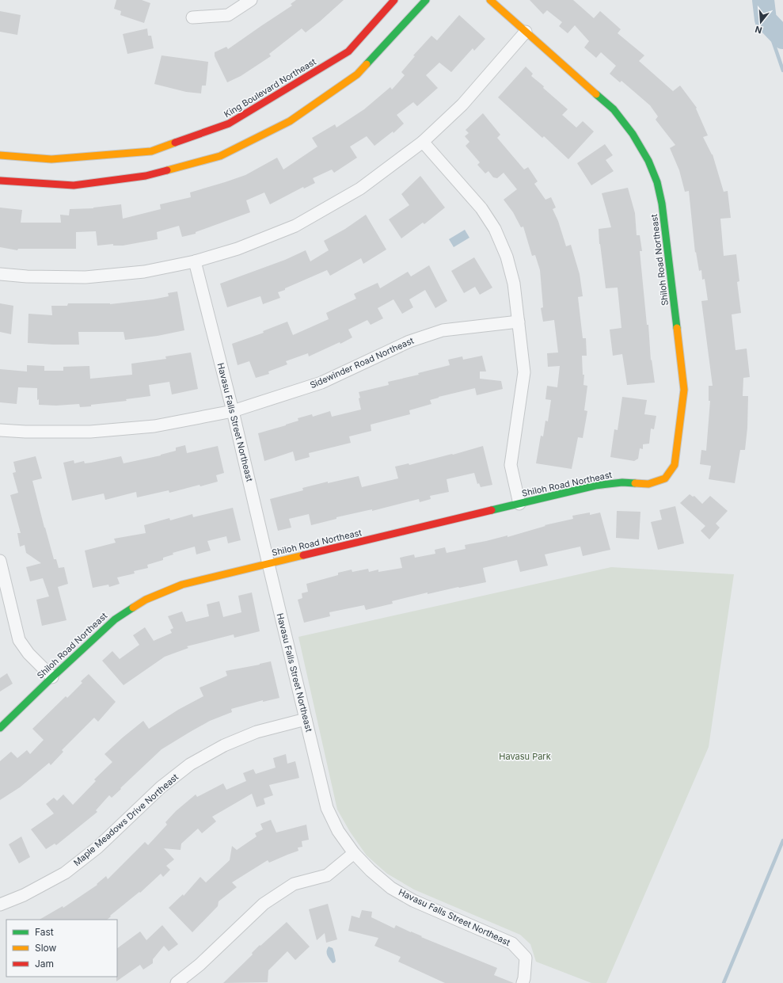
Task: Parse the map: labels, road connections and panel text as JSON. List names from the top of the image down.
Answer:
{
  "streets": {
    "street": [
      "King Boulevard Northeast",
      "Shiloh Road Northeast",
      "Sidewinder Road Northeast",
      "Havasu Falls Street Northeast",
      "Maple Meadows Drive Northeast"
    ]
  },
  "crossings": [
    ["Shiloh Road Northeast", "Havasu Falls Street Northeast"],
    ["Sidewinder Road Northeast", "Havasu Falls Street Northeast"],
    ["Havasu Falls Street Northeast", "Maple Meadows Drive Northeast"]
  ],
  "parks": ["Havasu Park"],
  "legend": ["Fast", "Slow", "Jam"],
  "north": "bottom"
}
